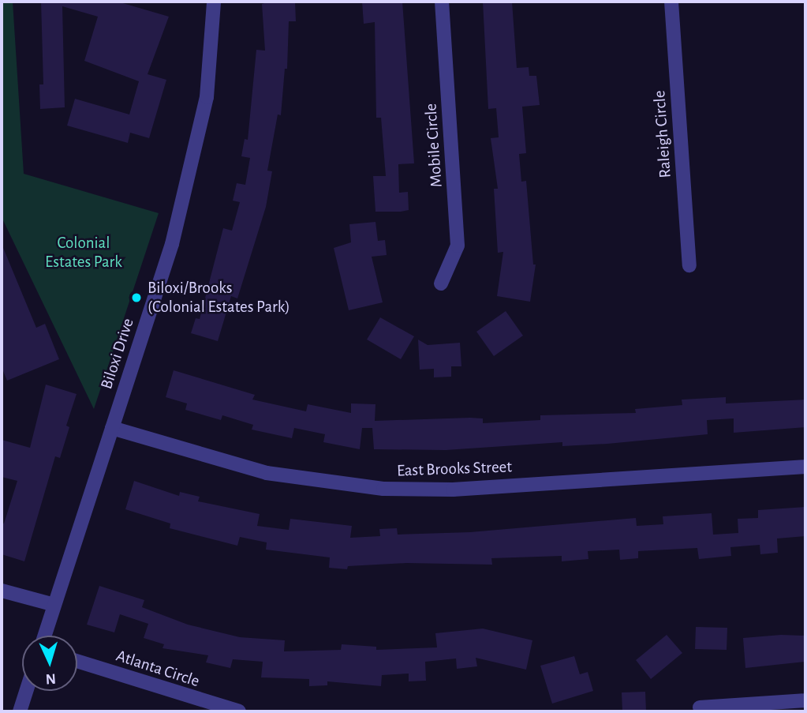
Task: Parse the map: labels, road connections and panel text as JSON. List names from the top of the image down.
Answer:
{
  "streets": {
    "street": [
      "Raleigh Circle",
      "Mobile Circle",
      "Biloxi Drive",
      "East Brooks Street",
      "Atlanta Circle"
    ]
  },
  "crossings": [
    ["Biloxi Drive", "East Brooks Street"]
  ],
  "parks": ["Colonial Estates Park"],
  "places": ["Biloxi/Brooks (Colonial Estates Park)"],
  "north": "bottom"
}
